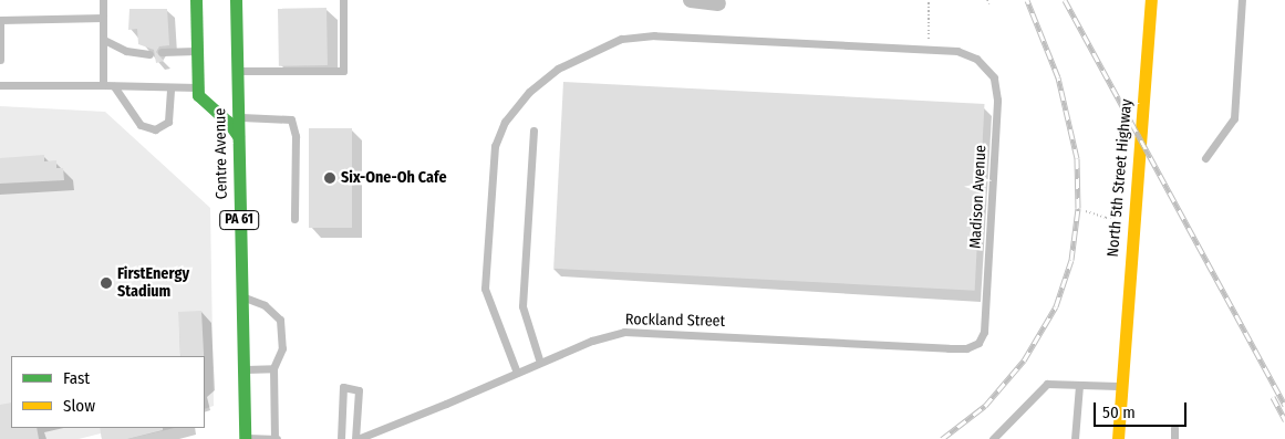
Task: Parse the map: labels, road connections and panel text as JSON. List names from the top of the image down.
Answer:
{
  "streets": {
    "main road": ["Centre Avenue", "North 5th Street Highway", "PA 61"],
    "lane": ["Madison Avenue", "Rockland Street"]
  },
  "crossings": [
    ["Madison Avenue", "Rockland Street"]
  ],
  "places": ["Six-One-Oh Cafe", "FirstEnergy Stadium"],
  "legend": ["Fast", "Slow"],
  "scale_bar": "50 m"
}
